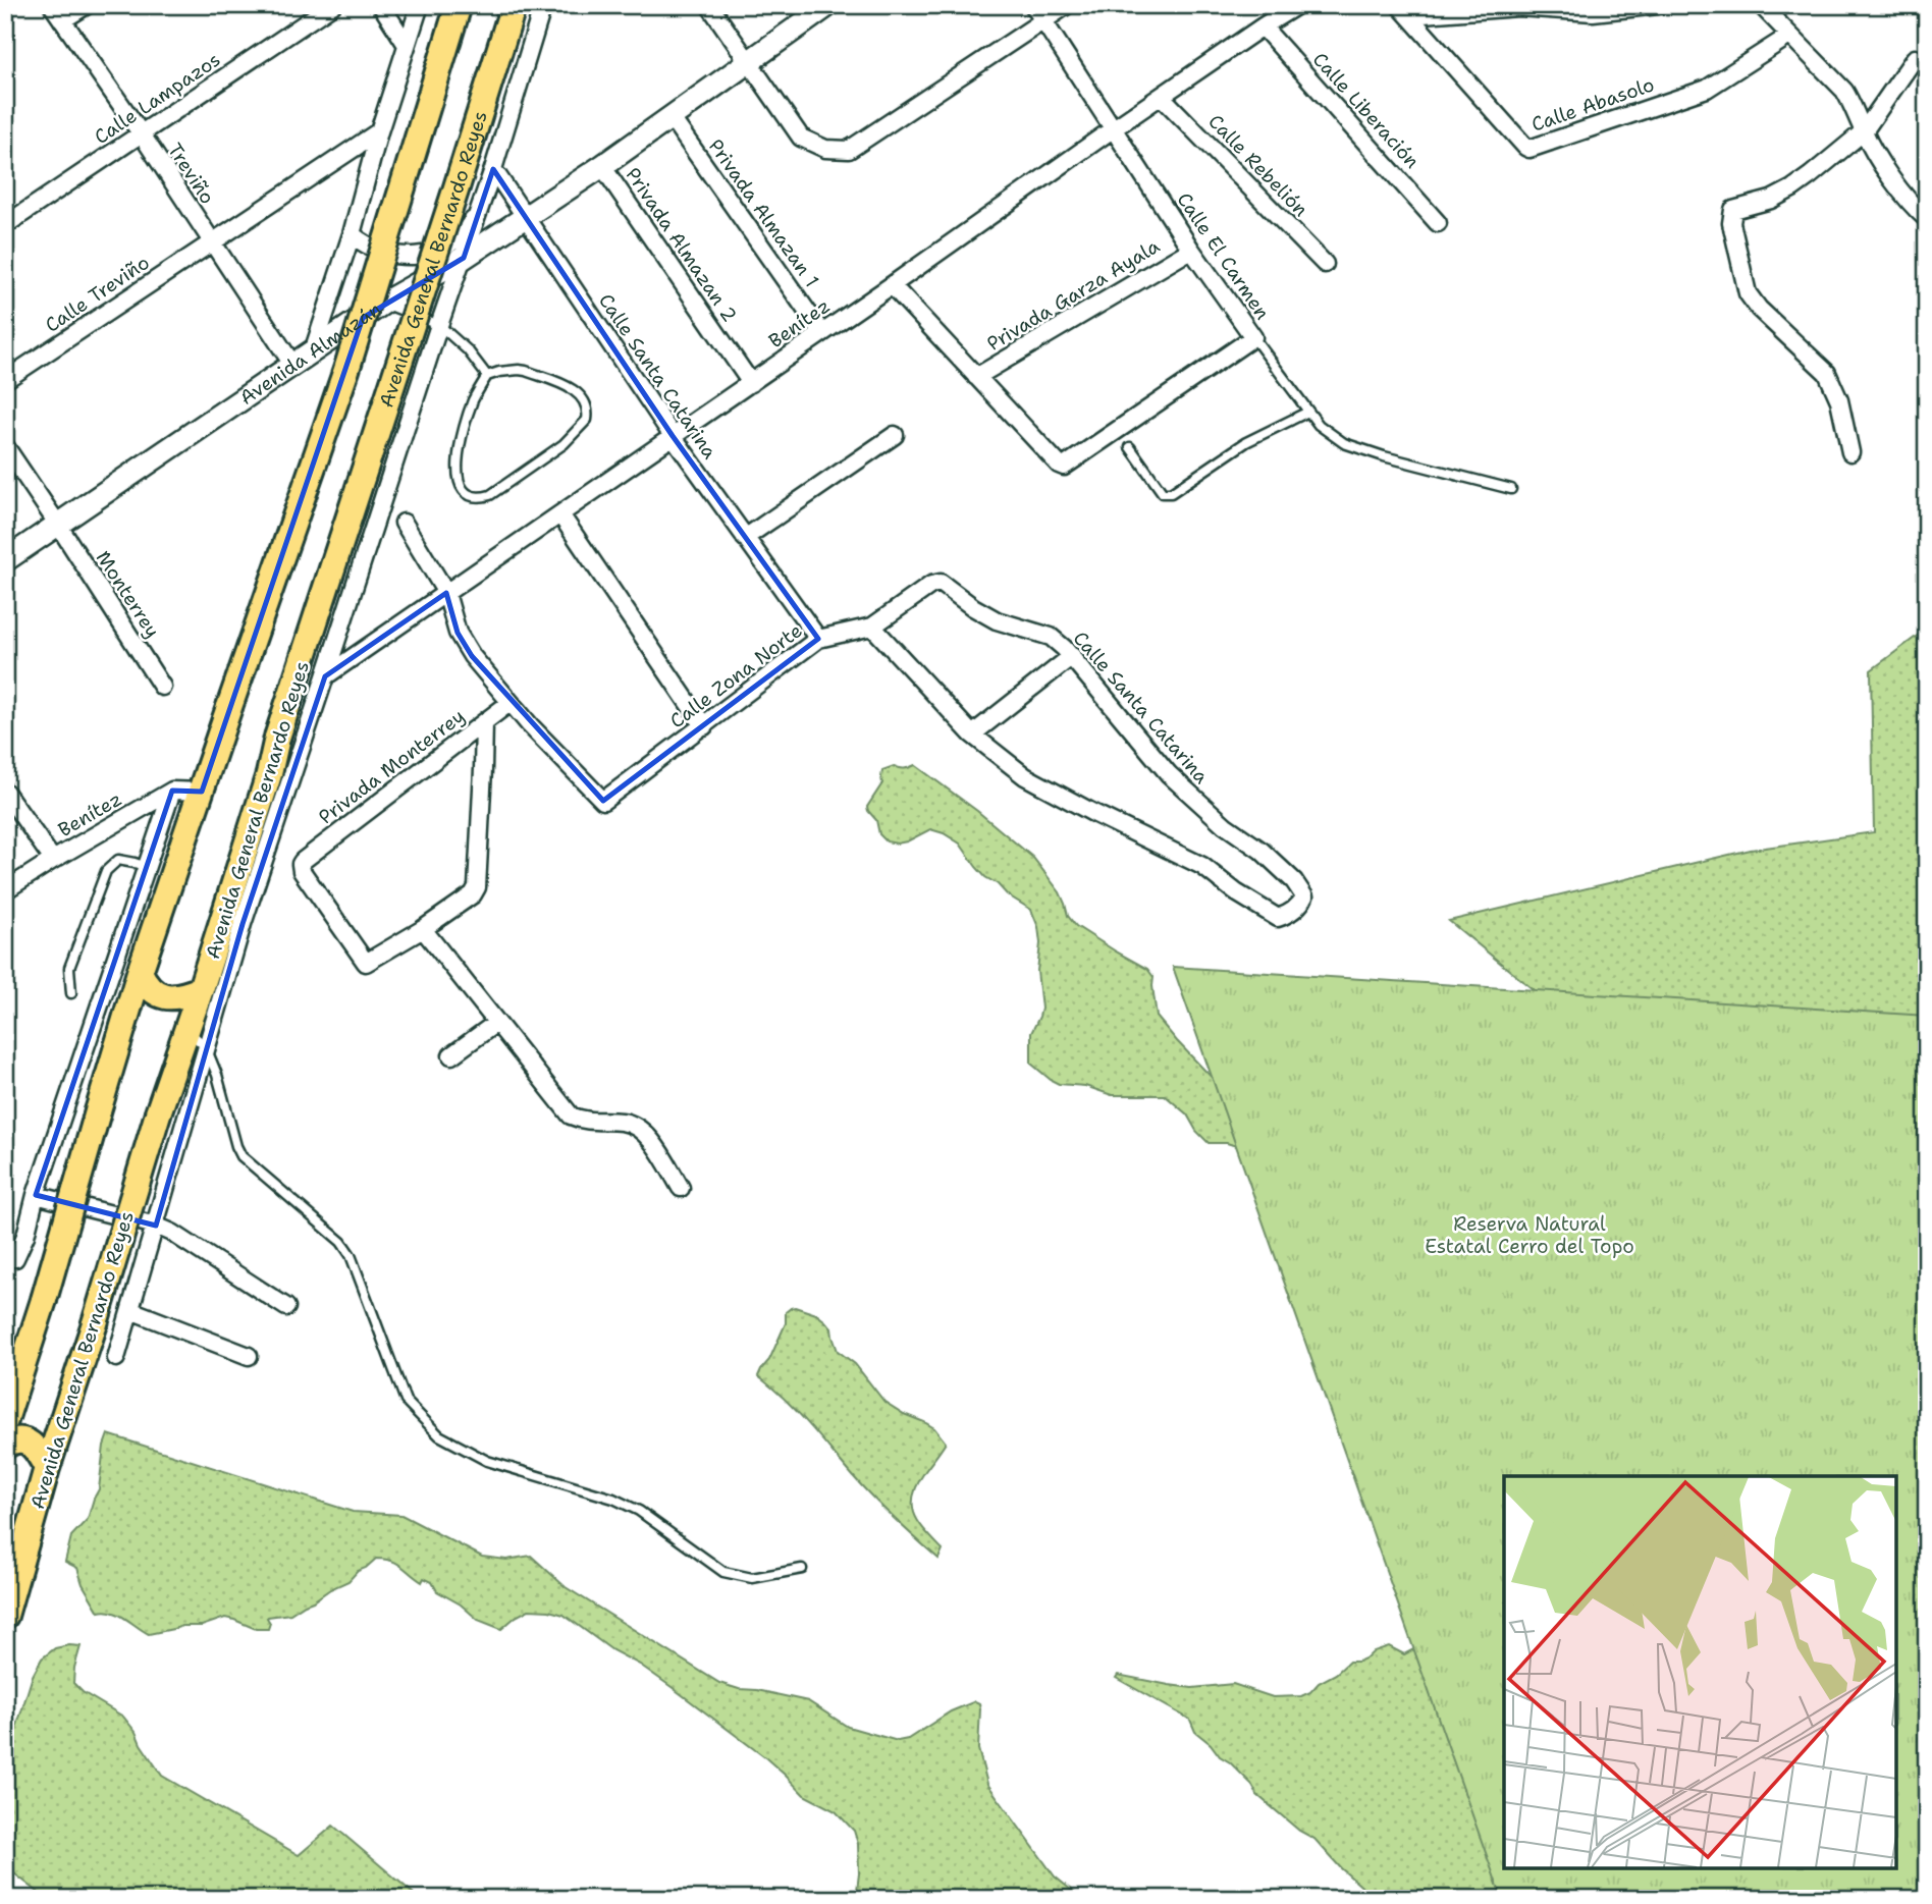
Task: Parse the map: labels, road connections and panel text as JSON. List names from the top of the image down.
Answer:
{
  "streets": {
    "main road": ["Avenida General Bernardo Reyes", "Avenida Almazán"],
    "street": [
      "Calle Lampazos",
      "Calle Abasolo",
      "Calle Liberación",
      "Calle Rebelión",
      "Treviño",
      "Privada Almazan 1",
      "Privada Almazan 2",
      "Calle El Carmen",
      "Calle Treviño",
      "Privada Garza Ayala",
      "Benítez",
      "Calle Santa Catarina",
      "Monterrey",
      "Calle Zona Norte",
      "Privada Monterrey"
    ]
  },
  "crossings": [
    ["Calle Lampazos", "Treviño"],
    ["Calle Liberación", "Benítez"],
    ["Calle Rebelión", "Benítez"],
    ["Treviño", "Calle Treviño"],
    ["Treviño", "Avenida Almazán"],
    ["Privada Almazan 1", "Benítez"],
    ["Privada Almazan 1", "Avenida Almazán"],
    ["Privada Almazan 2", "Benítez"],
    ["Privada Almazan 2", "Avenida Almazán"],
    ["Calle El Carmen", "Privada Garza Ayala"],
    ["Calle El Carmen", "Benítez"],
    ["Benítez", "Calle Santa Catarina"],
    ["Avenida Almazán", "Calle Santa Catarina"],
    ["Avenida Almazán", "Monterrey"],
    ["Calle Santa Catarina", "Calle Zona Norte"],
    ["Calle Zona Norte", "Privada Monterrey"]
  ],
  "parks": ["Reserva Natural Estatal Cerro del Topo"]
}
